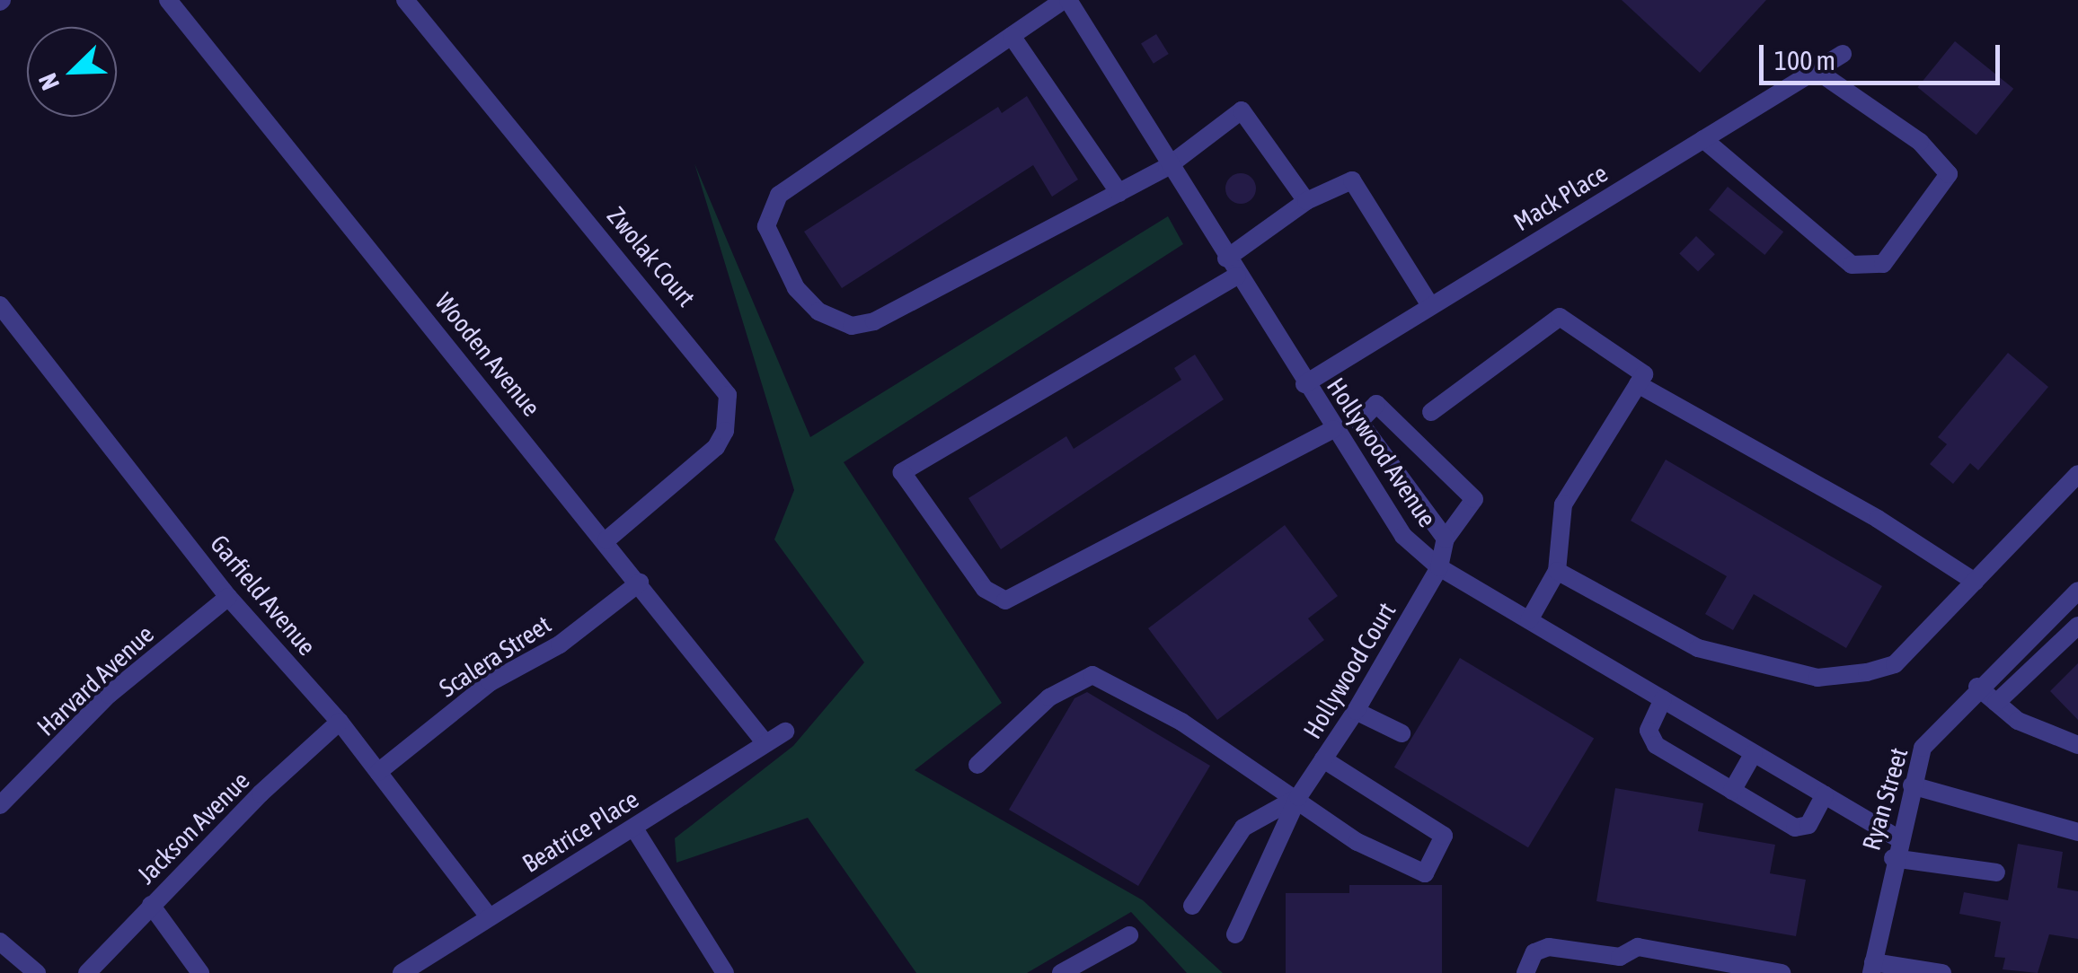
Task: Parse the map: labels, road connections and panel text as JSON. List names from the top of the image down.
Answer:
{
  "streets": {
    "street": [
      "Mack Place",
      "Zwolak Court",
      "Wooden Avenue",
      "Hollywood Avenue",
      "Garfield Avenue",
      "Scalera Street",
      "Hollywood Court",
      "Harvard Avenue",
      "Ryan Street",
      "Jackson Avenue",
      "Beatrice Place"
    ]
  },
  "crossings": [
    ["Mack Place", "Hollywood Avenue"],
    ["Zwolak Court", "Wooden Avenue"],
    ["Wooden Avenue", "Scalera Street"],
    ["Wooden Avenue", "Beatrice Place"],
    ["Hollywood Avenue", "Hollywood Court"],
    ["Hollywood Avenue", "Ryan Street"],
    ["Garfield Avenue", "Scalera Street"],
    ["Garfield Avenue", "Harvard Avenue"],
    ["Garfield Avenue", "Jackson Avenue"],
    ["Garfield Avenue", "Beatrice Place"]
  ],
  "scale_bar": "100 m",
  "north": "bottom left"
}
